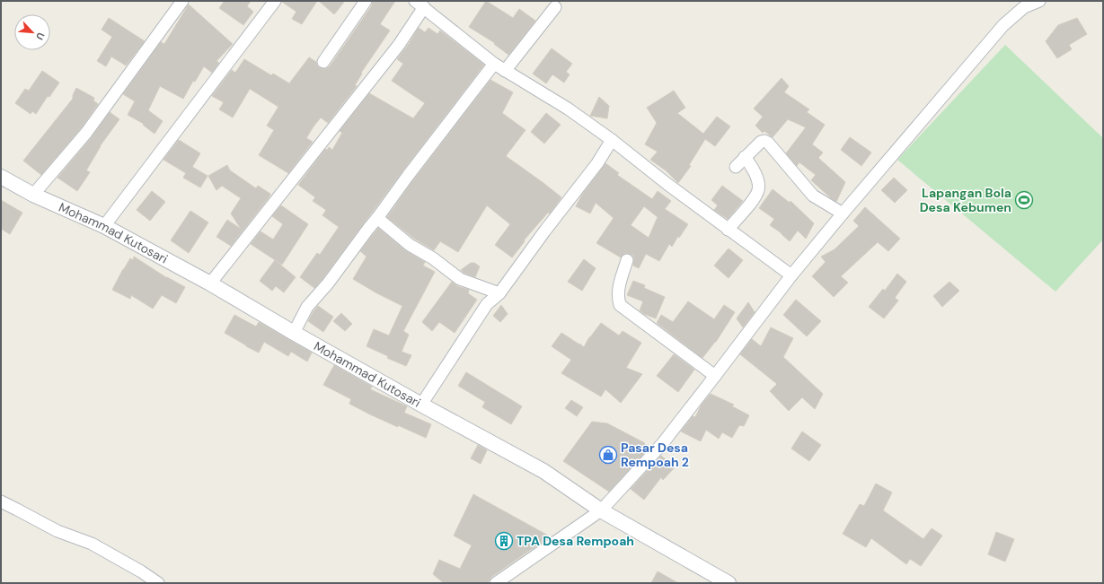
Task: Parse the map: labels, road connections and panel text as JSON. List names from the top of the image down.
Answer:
{
  "streets": {
    "street": ["Mohammad Kutosari"]
  },
  "places": {
    "sports": ["Lapangan Bola Desa Kebumen"],
    "shop": ["Pasar Desa Rempoah 2"],
    "building": ["TPA Desa Rempoah"]
  },
  "north": "bottom right"
}
